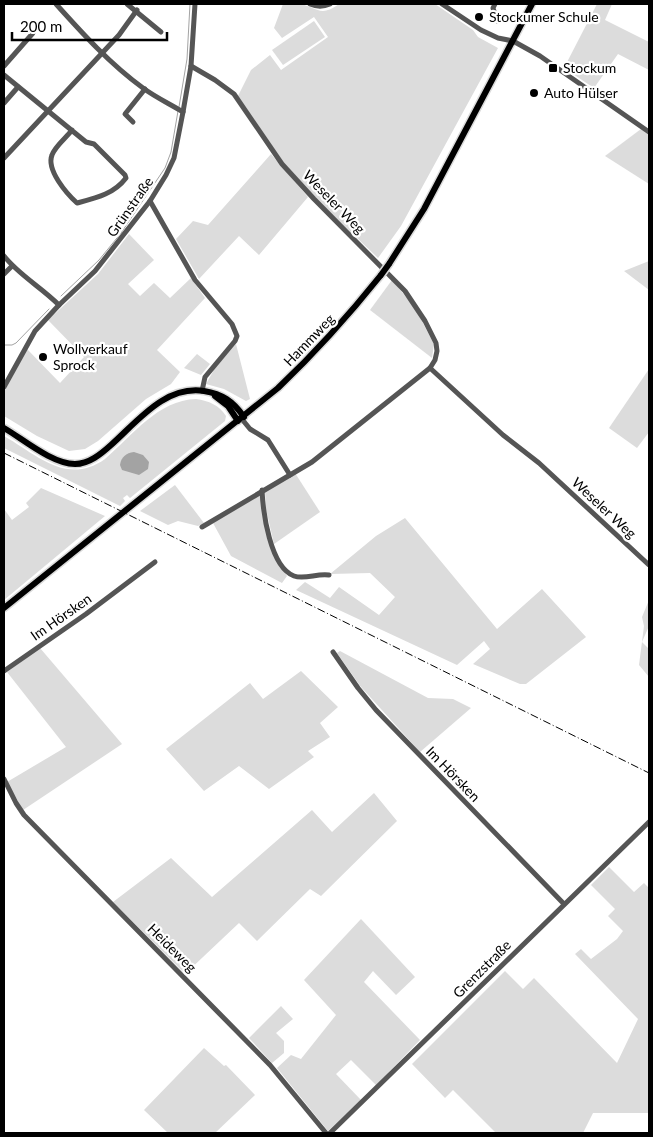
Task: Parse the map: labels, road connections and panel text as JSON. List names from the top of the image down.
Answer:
{
  "streets": {
    "main road": ["Hammweg"],
    "street": [
      "Weseler Weg",
      "Grünstraße",
      "Im Hörsken",
      "Heideweg",
      "Grenzstraße"
    ]
  },
  "crossings": [
    ["Weseler Weg", "Grünstraße"],
    ["Im Hörsken", "Grenzstraße"]
  ],
  "places": {
    "other": ["Stockumer Schule", "Auto Hülser", "Wollverkauf Sprock"],
    "transit": ["Stockum"]
  },
  "scale_bar": "200 m"
}
